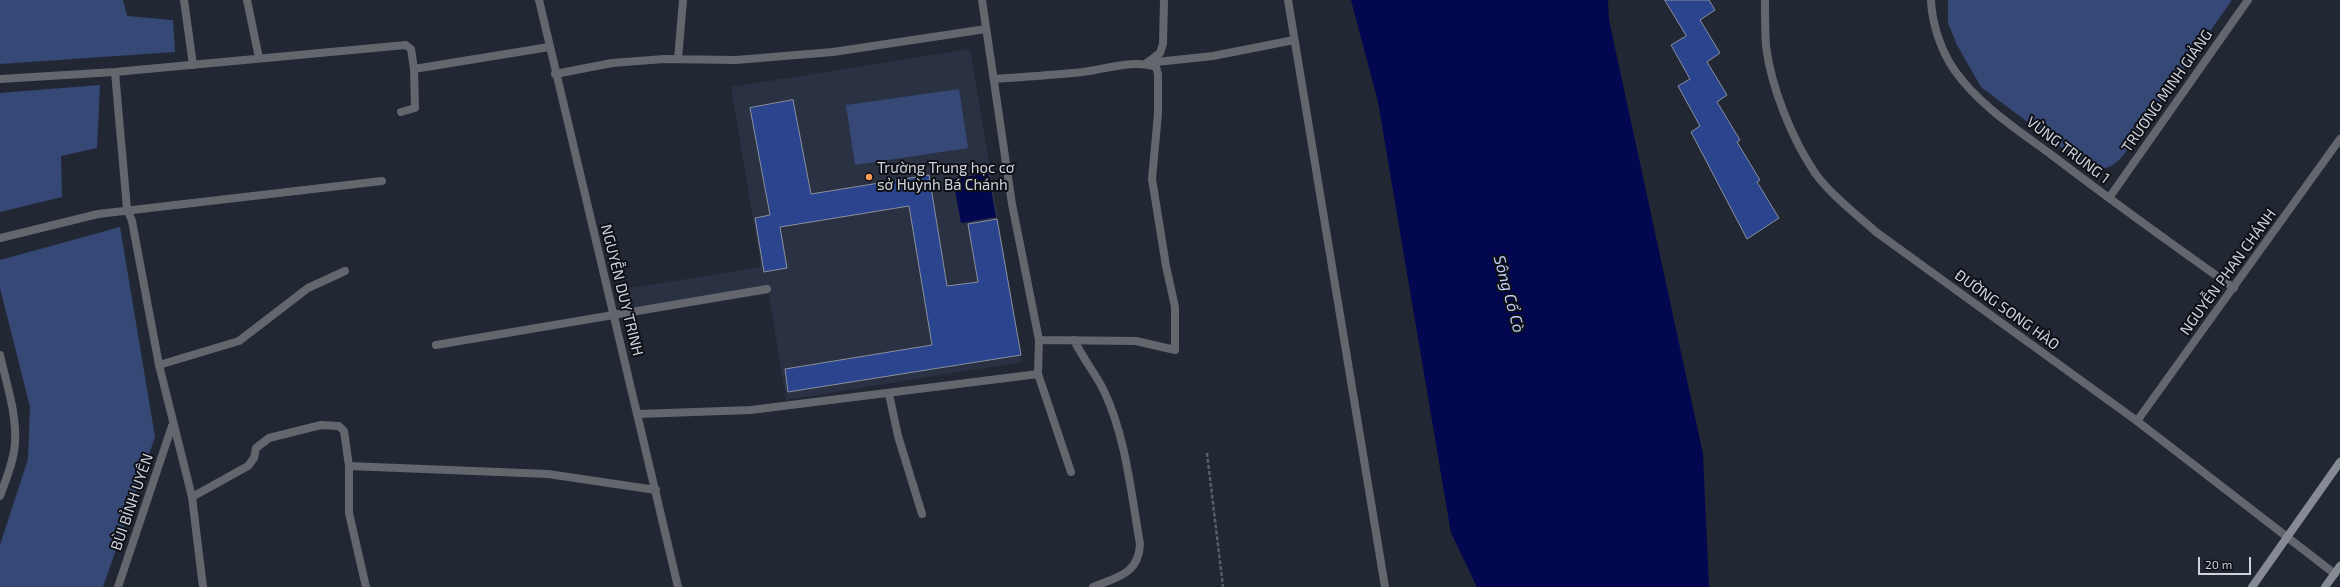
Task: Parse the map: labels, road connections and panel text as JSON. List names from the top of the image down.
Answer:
{
  "streets": {
    "street": [
      "TRƯƠNG MINH GIẢNG",
      "VÙNG TRUNG 1",
      "NGUYỄN PHAN CHÁNH",
      "NGUYỄN DUY TRINH",
      "ĐƯỜNG SONG HÀO",
      "BÙI BỈNH UYÊN"
    ]
  },
  "crossings": [
    ["TRƯƠNG MINH GIẢNG", "VÙNG TRUNG 1"],
    ["VÙNG TRUNG 1", "NGUYỄN PHAN CHÁNH"],
    ["NGUYỄN PHAN CHÁNH", "ĐƯỜNG SONG HÀO"]
  ],
  "water": ["Sông Cổ Cò"],
  "places": ["Trường Trung học cơ sở Huỳnh Bá Chánh"],
  "scale_bar": "20 m"
}
